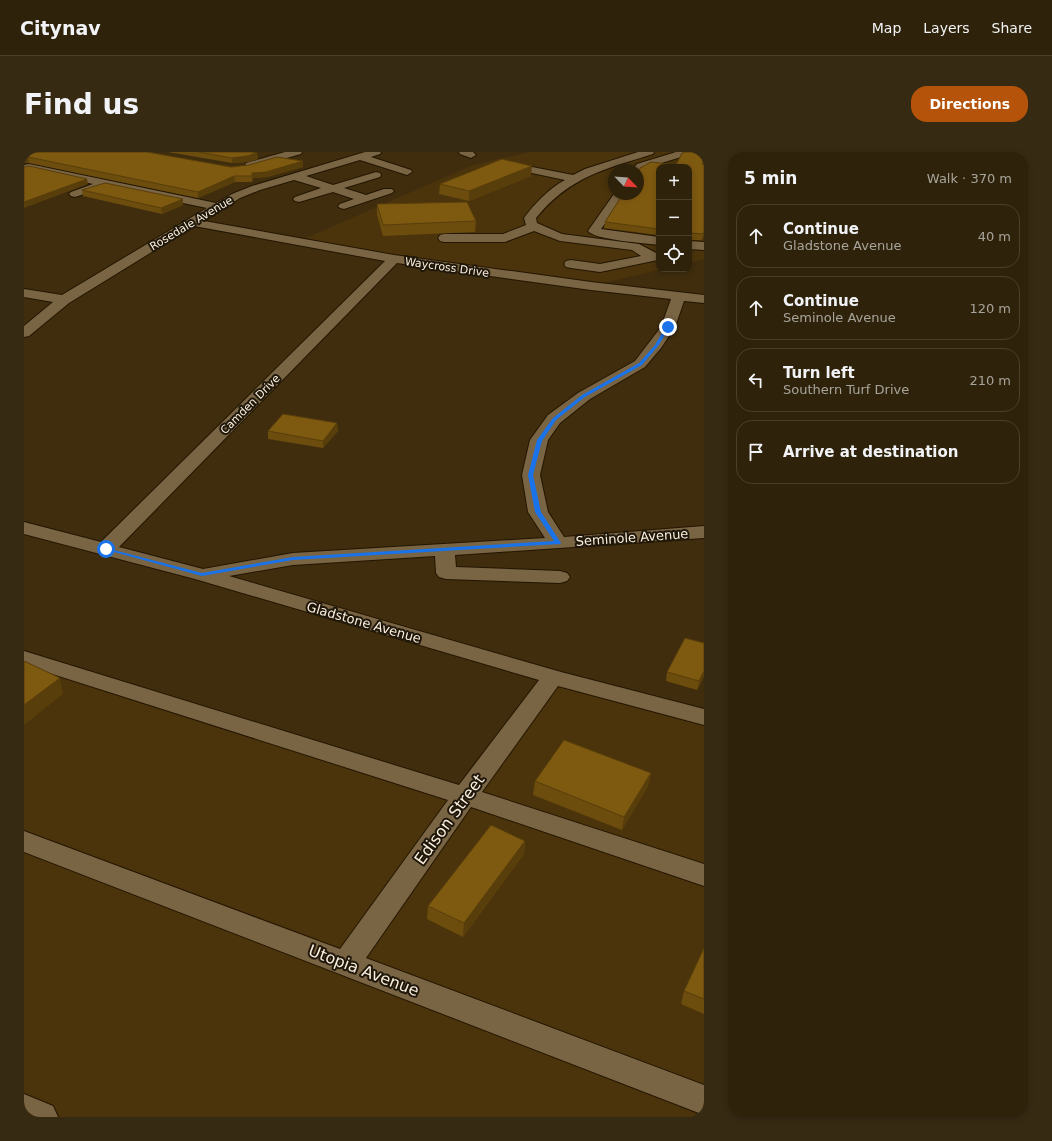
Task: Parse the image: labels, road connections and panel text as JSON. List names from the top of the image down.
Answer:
{
  "streets": {
    "street": [
      "Rosedale Avenue",
      "Waycross Drive",
      "Camden Drive",
      "Seminole Avenue",
      "Gladstone Avenue",
      "Edison Street",
      "Utopia Avenue"
    ]
  },
  "crossings": [
    ["Rosedale Avenue", "Waycross Drive"],
    ["Waycross Drive", "Camden Drive"],
    ["Camden Drive", "Gladstone Avenue"],
    ["Seminole Avenue", "Gladstone Avenue"],
    ["Gladstone Avenue", "Edison Street"],
    ["Edison Street", "Utopia Avenue"]
  ],
  "north": "bottom right",
  "page": {
    "header": "Citynav",
    "nav": ["Map", "Layers", "Share"],
    "buttons": "Directions",
    "title": "Find us",
    "heading": ["5 min", "Walk · 370 m"],
    "map_buttons": ["+", "−"],
    "list": [
      ["Continue", "Gladstone Avenue", "40 m"],
      ["Continue", "Seminole Avenue", "120 m"],
      ["Turn left", "Southern Turf Drive", "210 m"],
      "Arrive at destination"
    ]
  }
}
